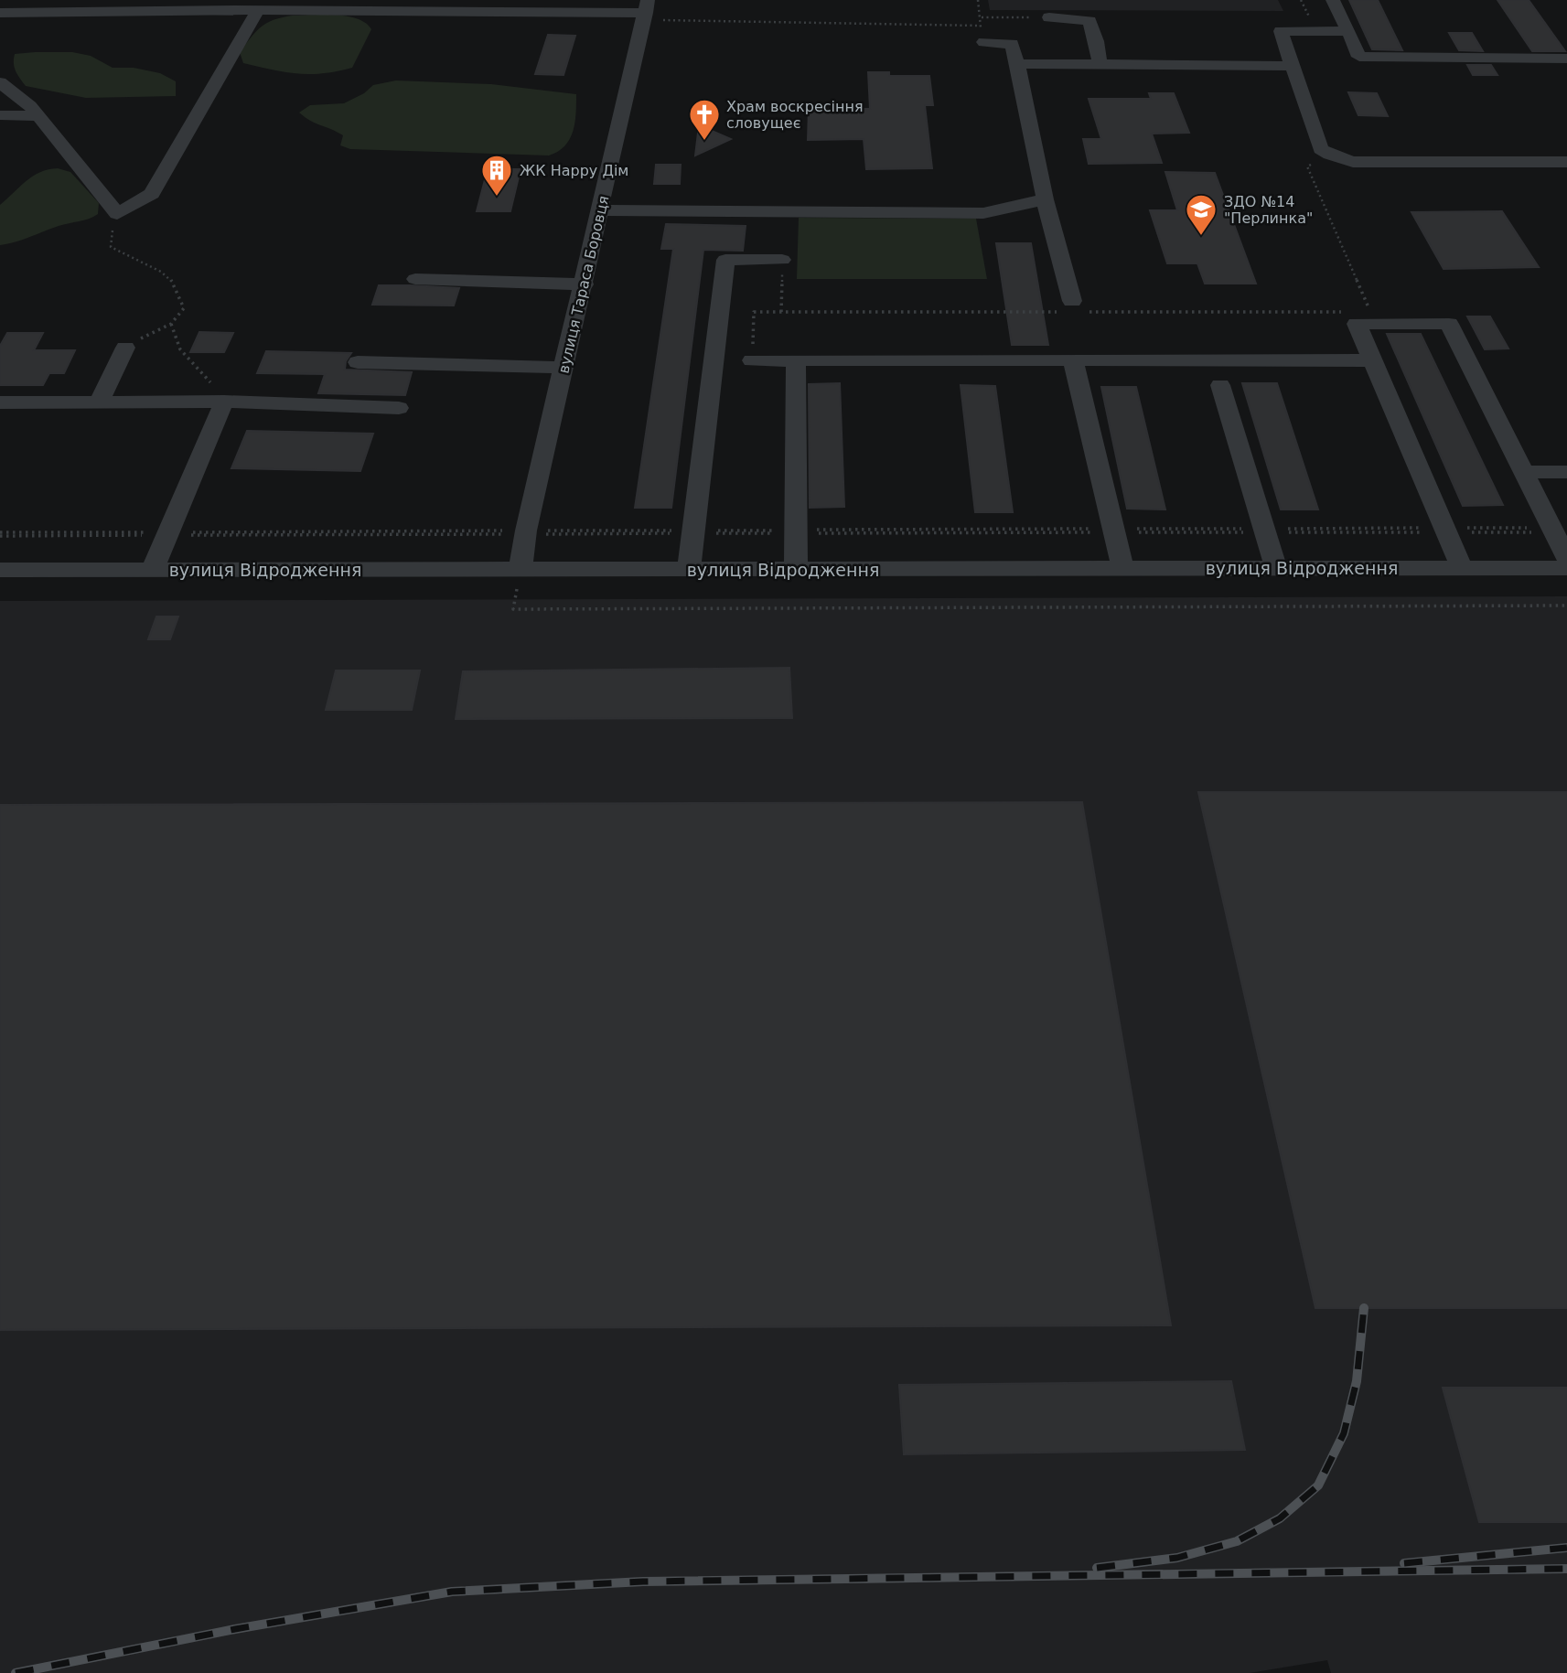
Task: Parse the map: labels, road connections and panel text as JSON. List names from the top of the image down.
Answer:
{
  "streets": {
    "street": ["вулиця Тараса Боровця", "вулиця Відродження"]
  },
  "crossings": [
    ["вулиця Тараса Боровця", "вулиця Відродження"]
  ],
  "places": {
    "church": ["Храм воскресіння словущеє"],
    "building": ["ЖК Happy Дім"],
    "school or university": ["ЗДО №14 \"Перлинка\""]
  }
}
